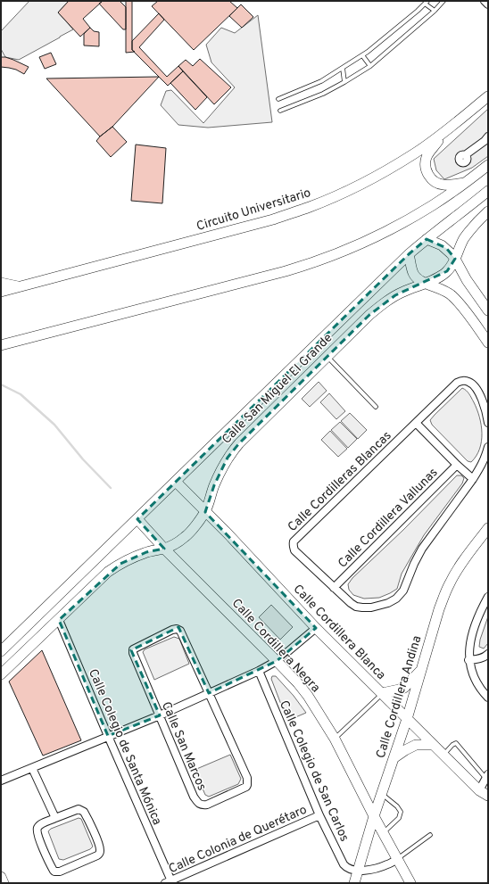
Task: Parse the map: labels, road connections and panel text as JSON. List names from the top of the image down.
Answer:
{
  "streets": {
    "street": [
      "Circuito Universitario",
      "Calle San Miguel El Grande",
      "Calle Cordilleras Blancas",
      "Calle Cordillera Vallunas",
      "Calle Cordillera Blanca",
      "Calle Cordillera Negra",
      "Calle Cordillera Andina",
      "Calle San Marcos",
      "Calle Colegio de Santa Mónica",
      "Calle Colegio de San Carlos",
      "Calle Colonia de Querétaro"
    ]
  },
  "crossings": [
    ["Calle San Miguel El Grande", "Calle Cordillera Blanca"],
    ["Calle San Miguel El Grande", "Calle Cordillera Negra"],
    ["Calle San Miguel El Grande", "Calle Colegio de Santa Mónica"],
    ["Calle Cordilleras Blancas", "Calle Cordillera Vallunas"],
    ["Calle Cordillera Blanca", "Calle Cordillera Andina"],
    ["Calle Cordillera Negra", "Calle Cordillera Andina"],
    ["Calle Cordillera Andina", "Calle Colegio de San Carlos"],
    ["Calle Colegio de Santa Mónica", "Calle Colonia de Querétaro"],
    ["Calle Colegio de San Carlos", "Calle Colonia de Querétaro"]
  ]
}
